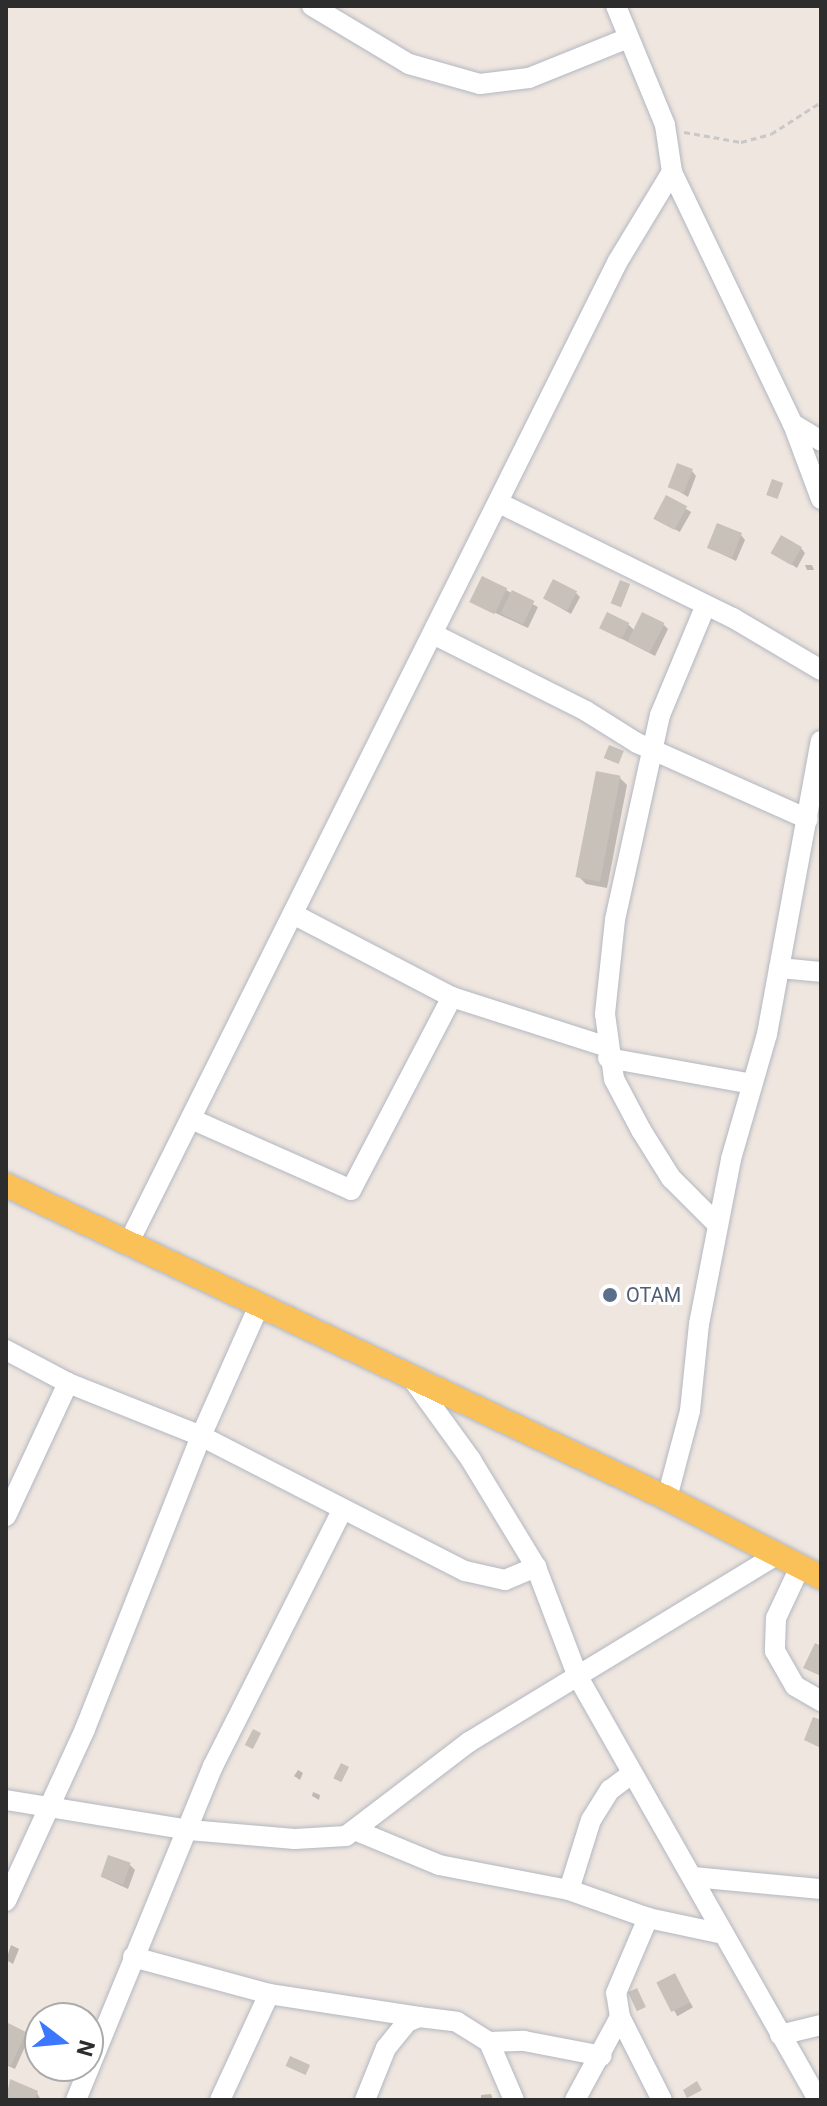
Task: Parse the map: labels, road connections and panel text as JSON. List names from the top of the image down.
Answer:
{
  "places": ["OTAM"],
  "north": "right"
}
